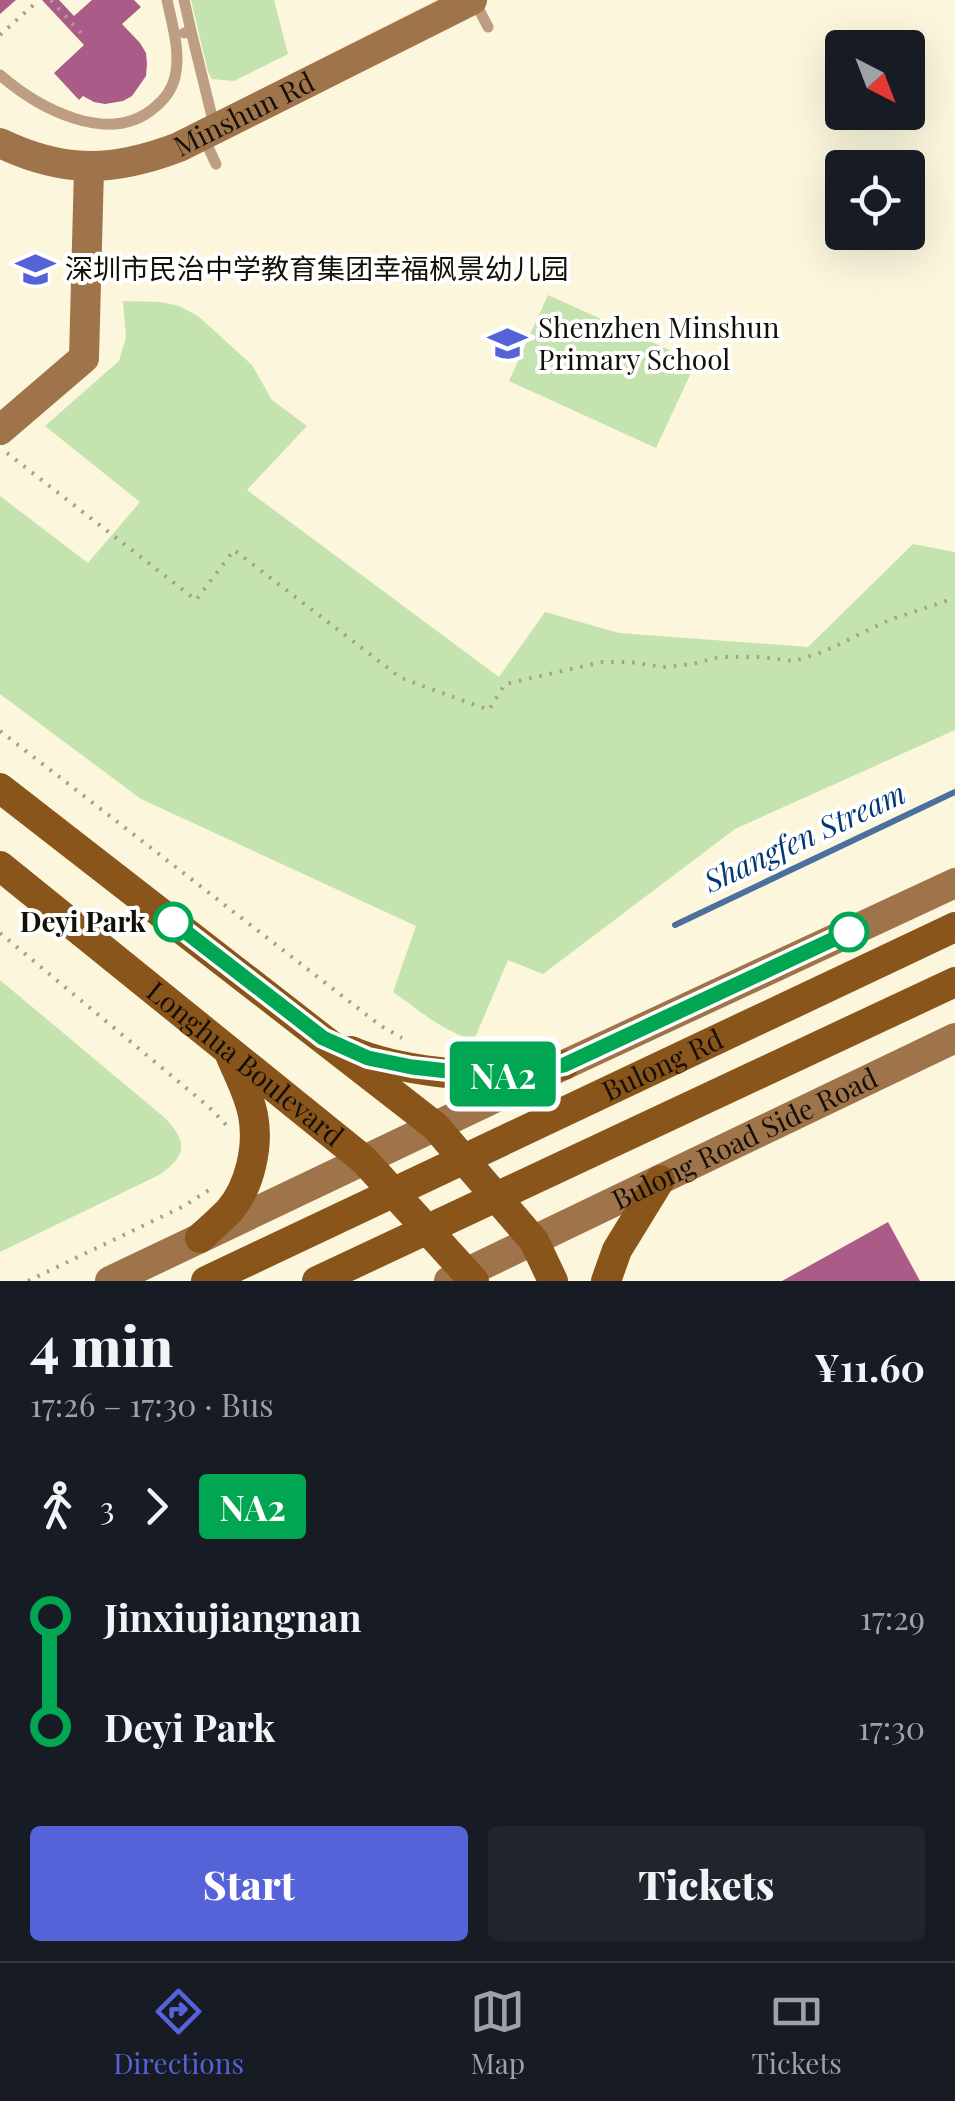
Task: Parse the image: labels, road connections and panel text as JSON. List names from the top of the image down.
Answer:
{
  "streets": {
    "main road": [
      "Minshun Rd",
      "Longhua Boulevard",
      "Bulong Rd",
      "Bulong Road Side Road"
    ]
  },
  "crossings": [
    ["Longhua Boulevard", "Bulong Road Side Road"]
  ],
  "water": ["Shangfen Stream"],
  "places": {
    "school or university": ["深圳市民治中学教育集团幸福枫景幼儿园", "Shenzhen Minshun Primary School"],
    "other": ["Deyi Park"]
  },
  "lines": ["bus line NA2"],
  "north": "bottom right",
  "page": {
    "on_map": "NA2",
    "heading": ["4 min", "17:26 – 17:30 · Bus", "¥11.60"],
    "legs": ["3", "NA2"],
    "list": [
      {
        "name": "Jinxiujiangnan",
        "value": "17:29"
      },
      {
        "name": "Deyi Park",
        "value": "17:30"
      }
    ],
    "buttons": ["Start", "Tickets"],
    "tabs": ["Directions", "Map", "Tickets"]
  }
}
